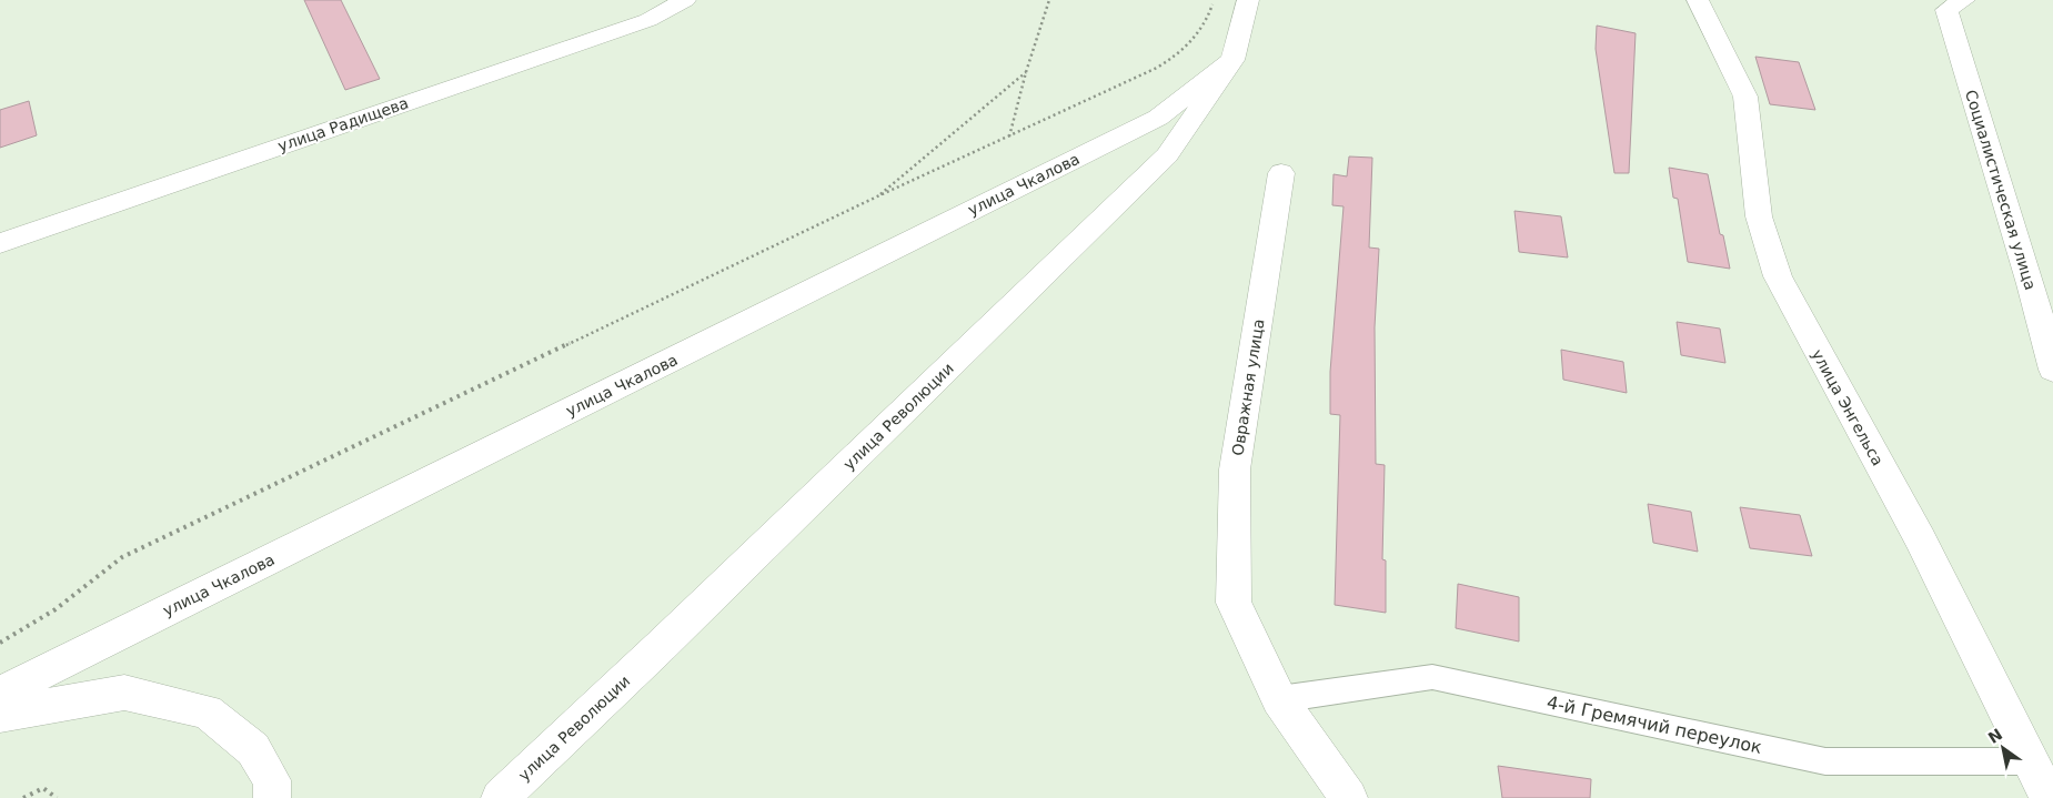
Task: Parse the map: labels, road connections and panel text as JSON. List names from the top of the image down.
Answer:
{
  "streets": {
    "street": [
      "улица Радищева",
      "улица Чкалова",
      "Социалистическая улица",
      "Овражная улица",
      "улица Энгельса",
      "улица Революции"
    ],
    "lane": ["4-й Гремячий переулок"]
  },
  "crossings": [
    ["улица Чкалова", "улица Революции"],
    ["Овражная улица", "4-й Гремячий переулок"],
    ["улица Энгельса", "4-й Гремячий переулок"]
  ],
  "north": "top left"
}
